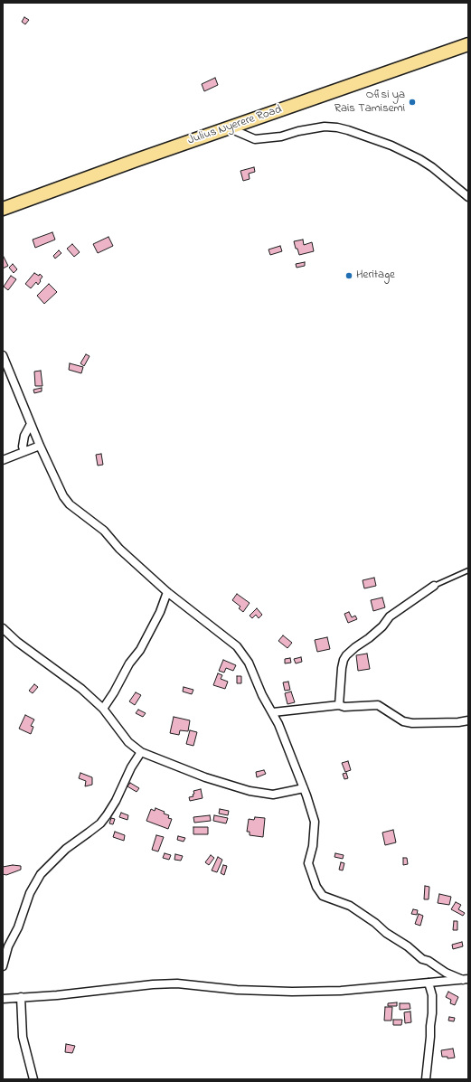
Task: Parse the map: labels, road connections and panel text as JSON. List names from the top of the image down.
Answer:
{
  "streets": {
    "highway": ["Julius Nyerere Road"]
  },
  "places": ["Ofisi ya Rais Tamisemi", "Heritage"]
}
